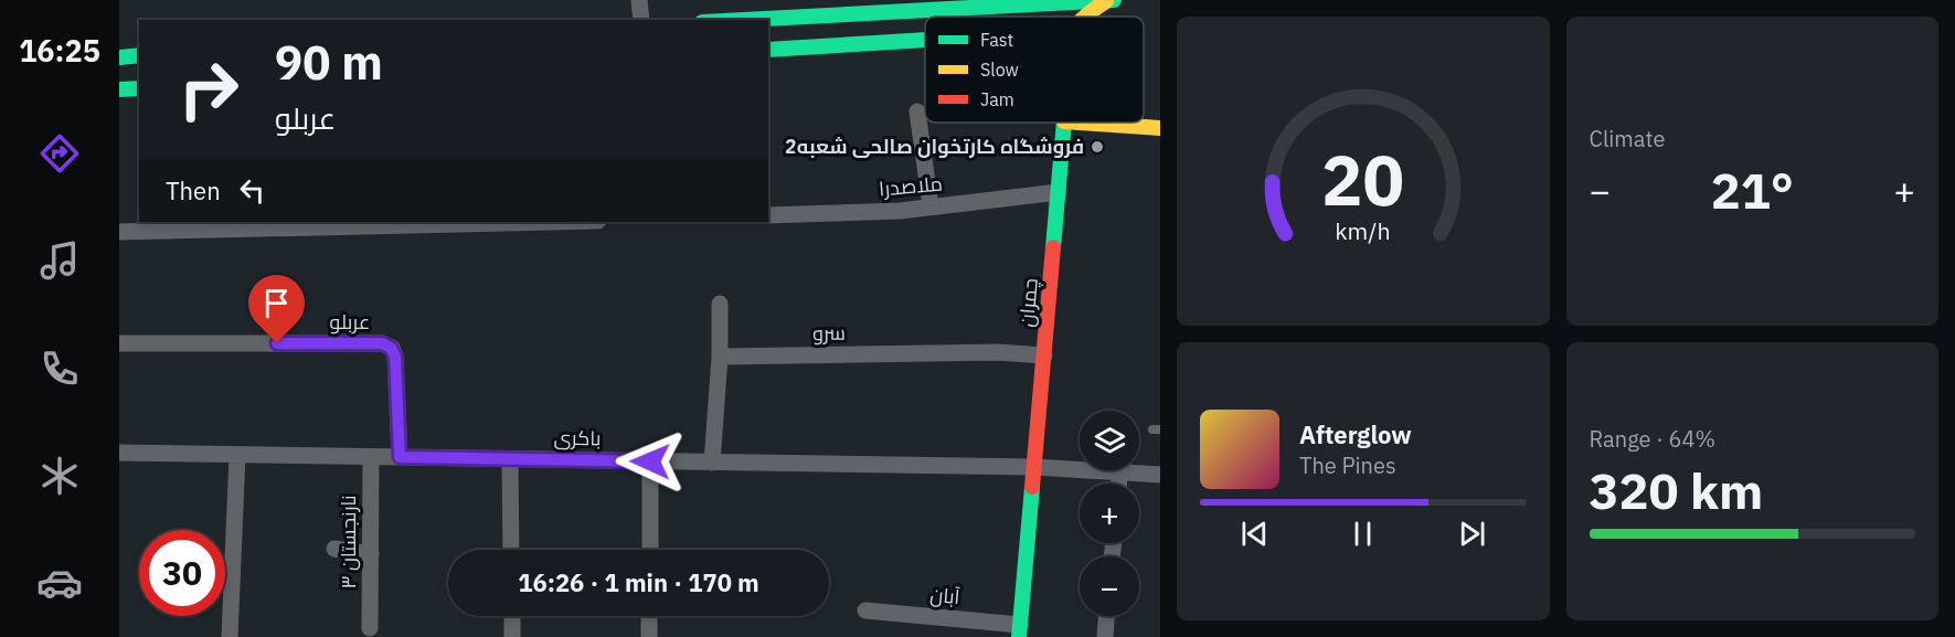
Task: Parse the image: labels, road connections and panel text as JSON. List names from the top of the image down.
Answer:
{
  "streets": {
    "main road": ["چمران"],
    "street": [
      "ملاصدرا",
      "عربلو",
      "سرو",
      "باکری",
      "نارنجستان ۳",
      "آبان"
    ]
  },
  "crossings": [
    ["ملاصدرا", "چمران"],
    ["چمران", "سرو"],
    ["چمران", "باکری"],
    ["چمران", "آبان"],
    ["عربلو", "باکری"],
    ["باکری", "نارنجستان ۳"]
  ],
  "places": ["فروشگاه کارتخوان صالحی شعبه2"],
  "legend": ["Fast", "Slow", "Jam"],
  "page": {
    "tabs": "16:25",
    "tile": [
      "Climate",
      ["Range · 64%", "320 km"]
    ],
    "turn": ["90 m", "عربلو"],
    "then": "Then",
    "heat": ["−", "21°", "+"],
    "song": ["Afterglow", "The Pines"],
    "map_buttons": ["+", "−"],
    "limit": "30",
    "trip": "16:26 · 1 min · 170 m",
    "gauge": ["20", "km/h"]
  }
}
